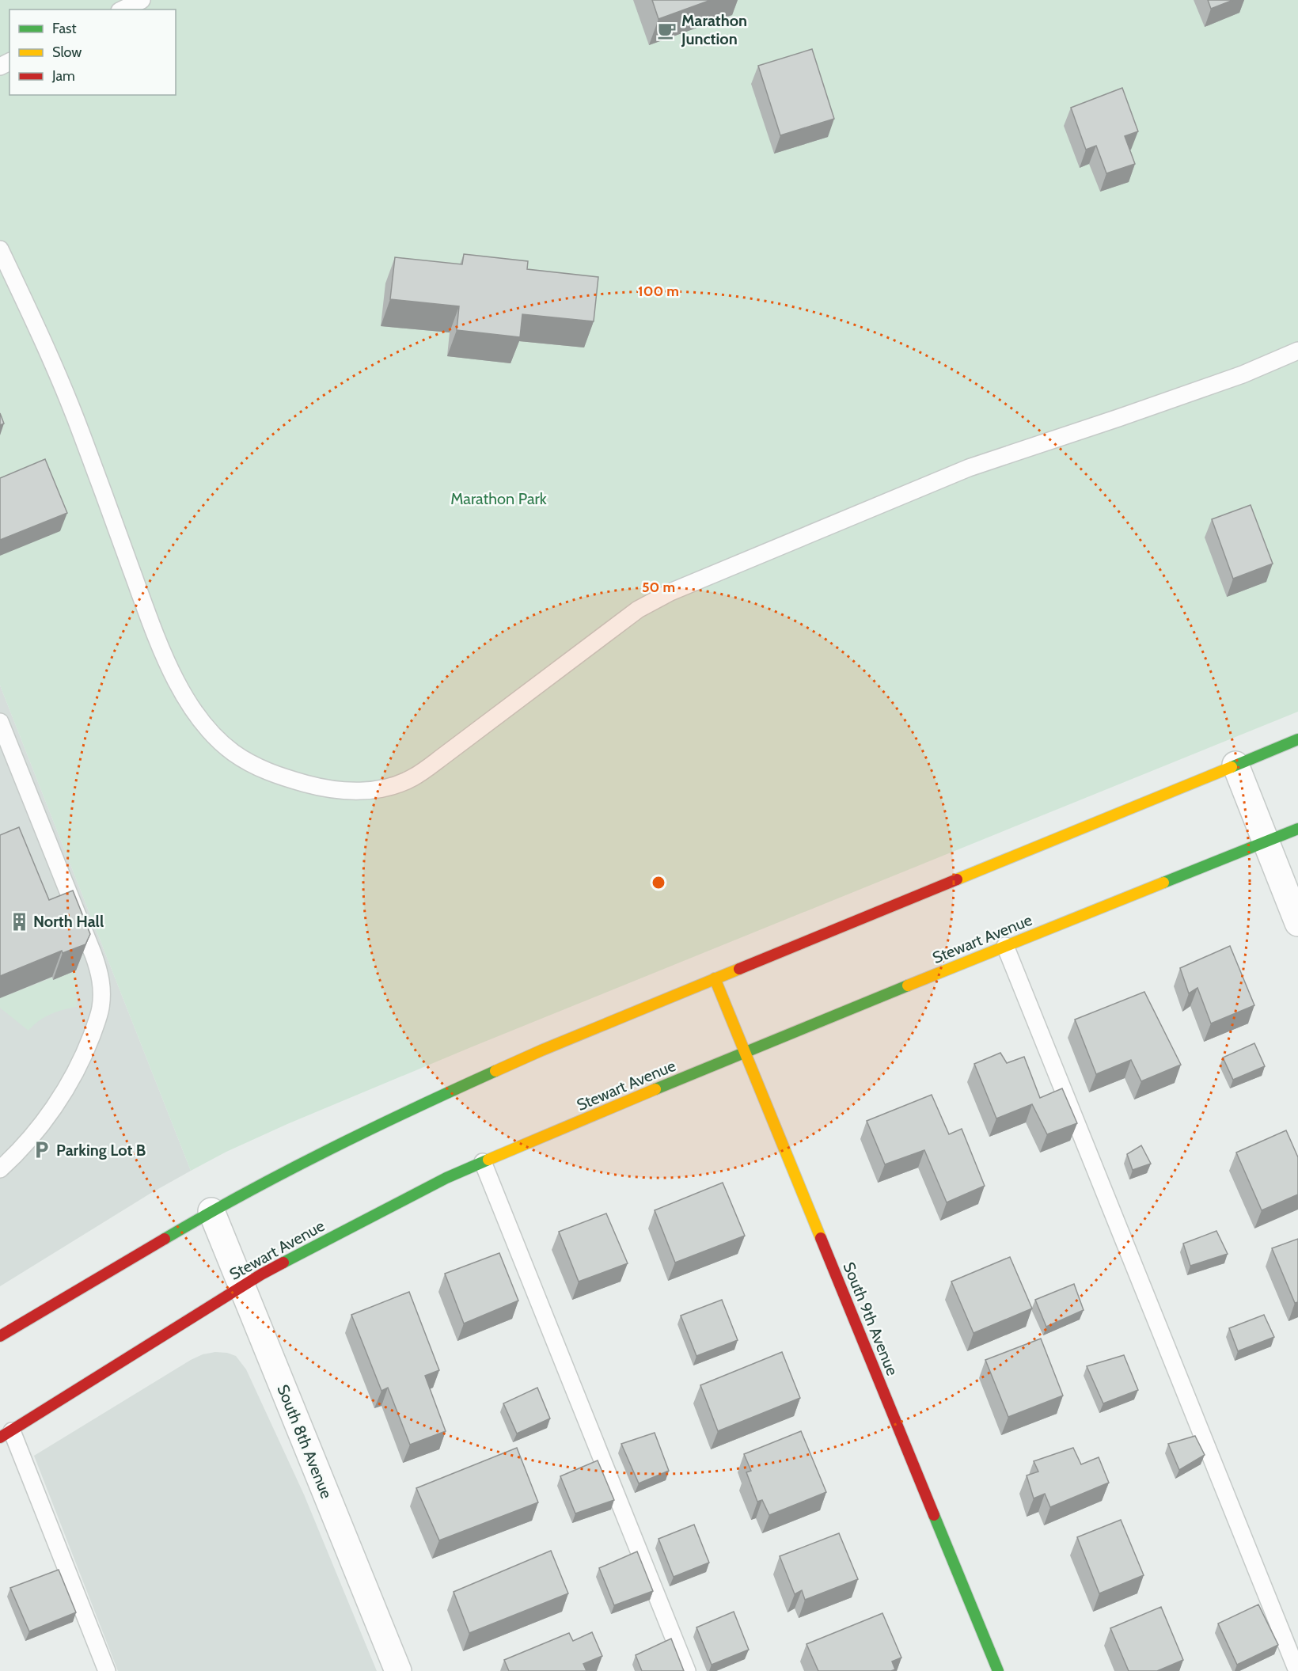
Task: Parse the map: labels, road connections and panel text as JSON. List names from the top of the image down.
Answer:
{
  "streets": {
    "main road": ["Stewart Avenue", "South 9th Avenue"],
    "street": ["South 8th Avenue"]
  },
  "crossings": [
    ["Stewart Avenue", "South 9th Avenue"],
    ["Stewart Avenue", "South 8th Avenue"]
  ],
  "parks": ["Marathon Park"],
  "places": {
    "cafe": ["Marathon Junction"],
    "building": ["North Hall"],
    "parking": ["Parking Lot B"]
  },
  "legend": ["Fast", "Slow", "Jam"],
  "rings": ["100 m", "50 m"]
}
